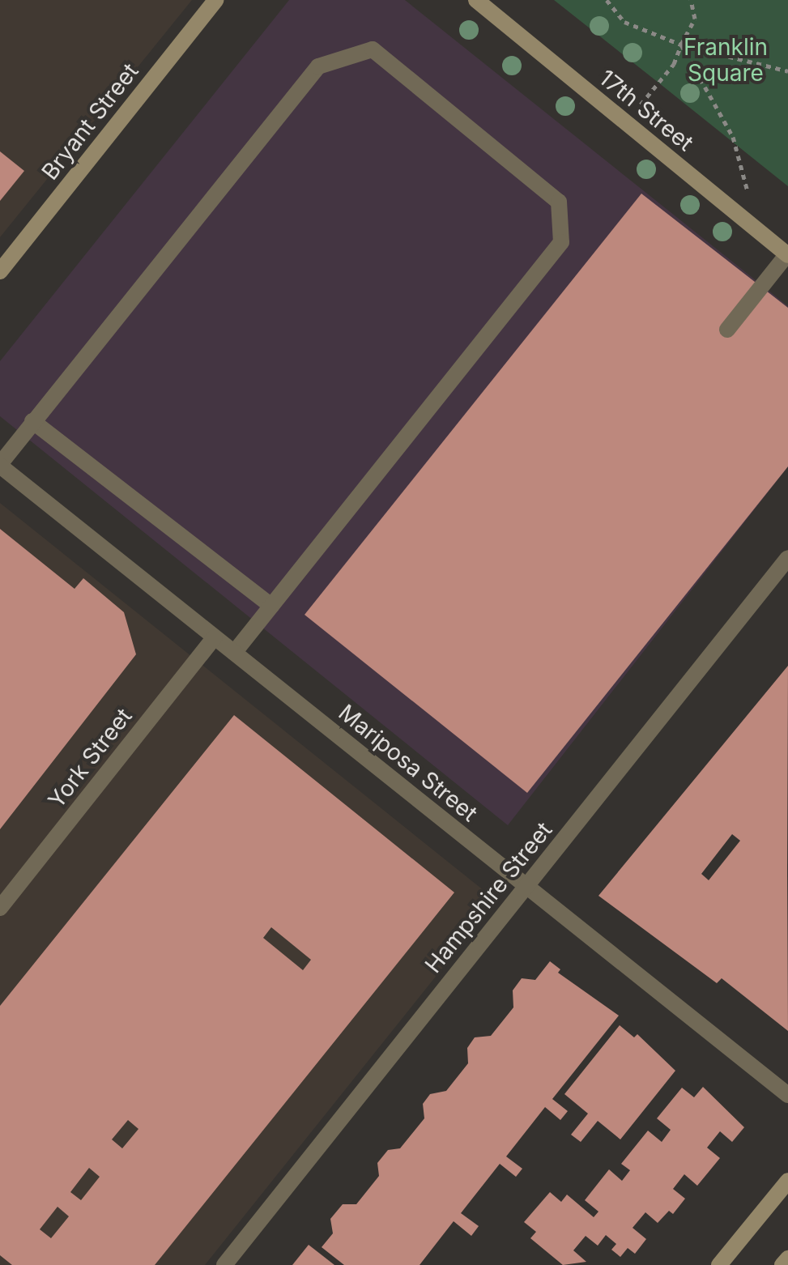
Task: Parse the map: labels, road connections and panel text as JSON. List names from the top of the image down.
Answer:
{
  "streets": {
    "street": [
      "17th Street",
      "Bryant Street",
      "York Street",
      "Mariposa Street",
      "Hampshire Street"
    ]
  },
  "crossings": [
    ["York Street", "Mariposa Street"],
    ["Mariposa Street", "Hampshire Street"]
  ],
  "parks": ["Franklin Square"]
}
